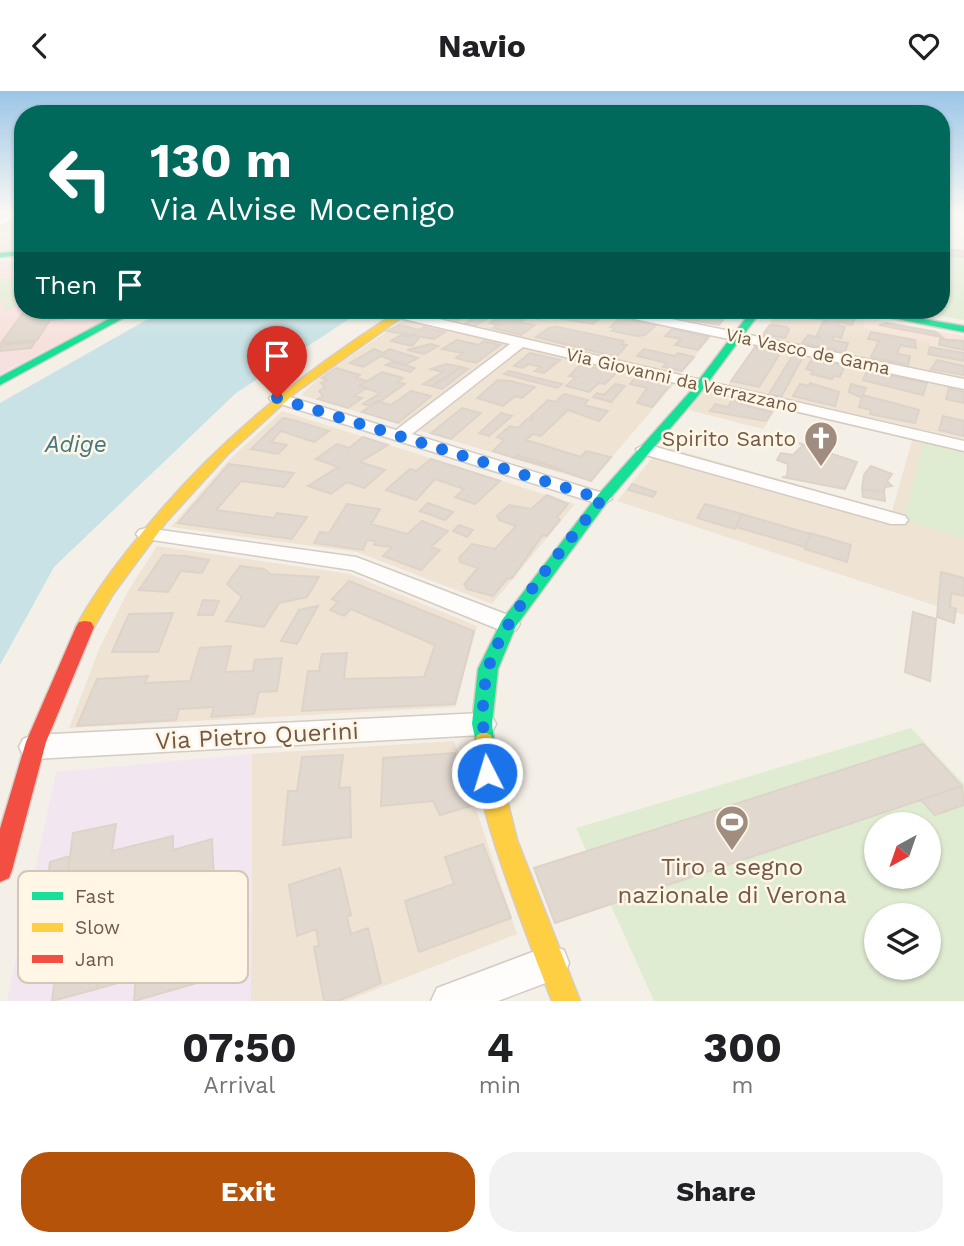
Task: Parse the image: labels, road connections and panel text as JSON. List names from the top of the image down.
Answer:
{
  "streets": {
    "street": ["Via Vasco de Gama", "Via Giovanni da Verrazzano", "Via Pietro Querini"]
  },
  "water": ["Adige"],
  "places": {
    "church": ["Spirito Santo"],
    "sports": ["Tiro a segno nazionale di Verona"]
  },
  "legend": ["Fast", "Slow", "Jam"],
  "north": "bottom left",
  "page": {
    "header": "Navio",
    "turn": ["130 m", "Via Alvise Mocenigo"],
    "then": "Then",
    "eta": [
      "07:50",
      "Arrival",
      "4",
      "min",
      "300",
      "m"
    ],
    "buttons": ["Exit", "Share"]
  }
}
